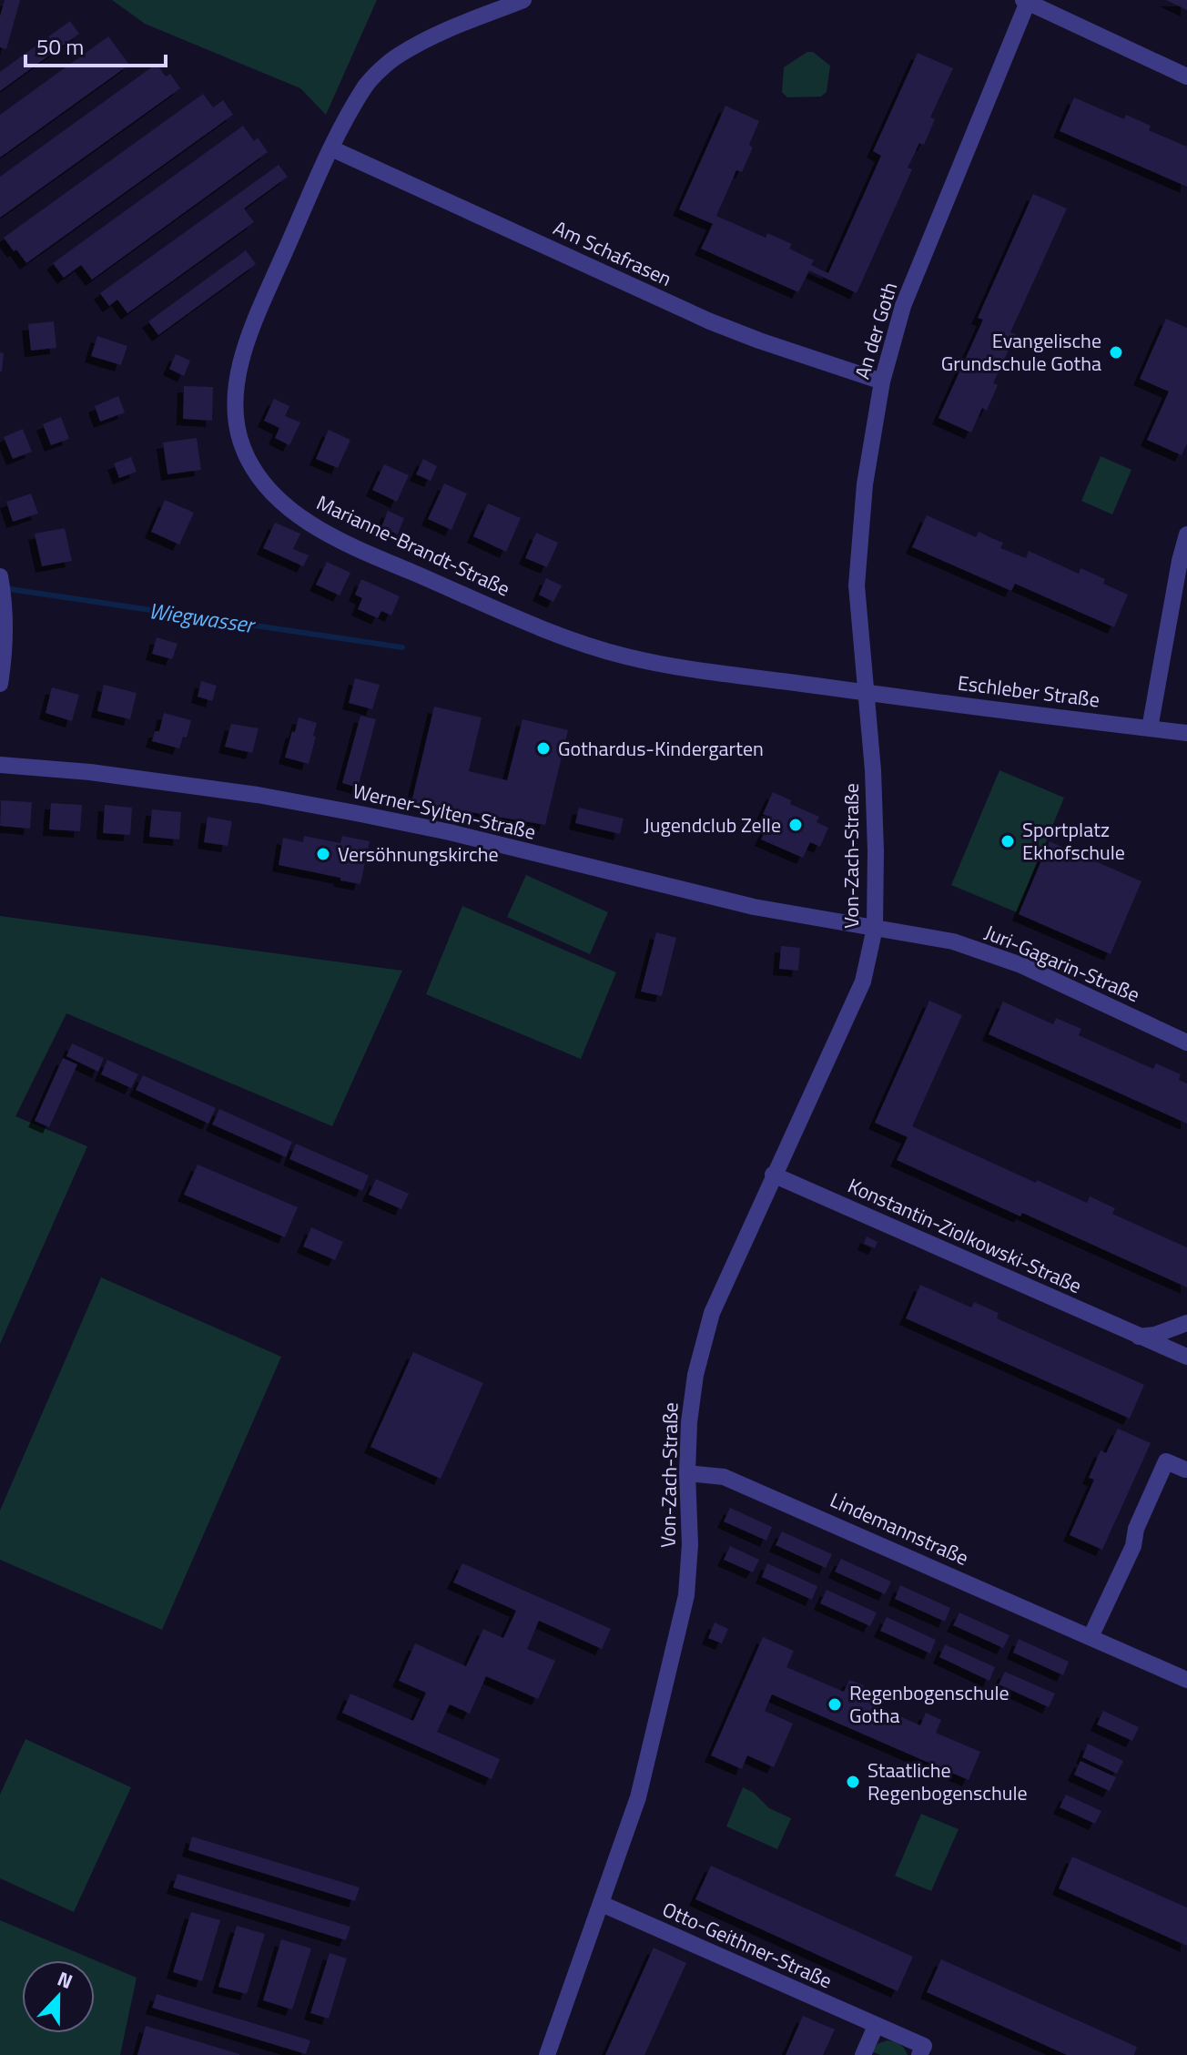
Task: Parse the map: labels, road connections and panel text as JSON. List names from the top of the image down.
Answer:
{
  "streets": {
    "street": [
      "Am Schafrasen",
      "An der Goth",
      "Marianne-Brandt-Straße",
      "Eschleber Straße",
      "Werner-Sylten-Straße",
      "Von-Zach-Straße",
      "Juri-Gagarin-Straße",
      "Konstantin-Ziolkowski-Straße",
      "Lindemannstraße",
      "Otto-Geithner-Straße"
    ]
  },
  "crossings": [
    ["Am Schafrasen", "An der Goth"],
    ["Am Schafrasen", "Marianne-Brandt-Straße"],
    ["An der Goth", "Marianne-Brandt-Straße"],
    ["An der Goth", "Eschleber Straße"],
    ["An der Goth", "Von-Zach-Straße"],
    ["Marianne-Brandt-Straße", "Eschleber Straße"],
    ["Marianne-Brandt-Straße", "Von-Zach-Straße"],
    ["Eschleber Straße", "Von-Zach-Straße"],
    ["Werner-Sylten-Straße", "Von-Zach-Straße"],
    ["Werner-Sylten-Straße", "Juri-Gagarin-Straße"],
    ["Von-Zach-Straße", "Juri-Gagarin-Straße"],
    ["Von-Zach-Straße", "Konstantin-Ziolkowski-Straße"],
    ["Von-Zach-Straße", "Lindemannstraße"],
    ["Von-Zach-Straße", "Otto-Geithner-Straße"]
  ],
  "water": ["Wiegwasser"],
  "places": [
    "Evangelische Grundschule Gotha",
    "Gothardus-Kindergarten",
    "Jugendclub Zelle",
    "Sportplatz Ekhofschule",
    "Versöhnungskirche",
    "Regenbogenschule Gotha",
    "Staatliche Regenbogenschule"
  ],
  "scale_bar": "50 m",
  "north": "top"
}
